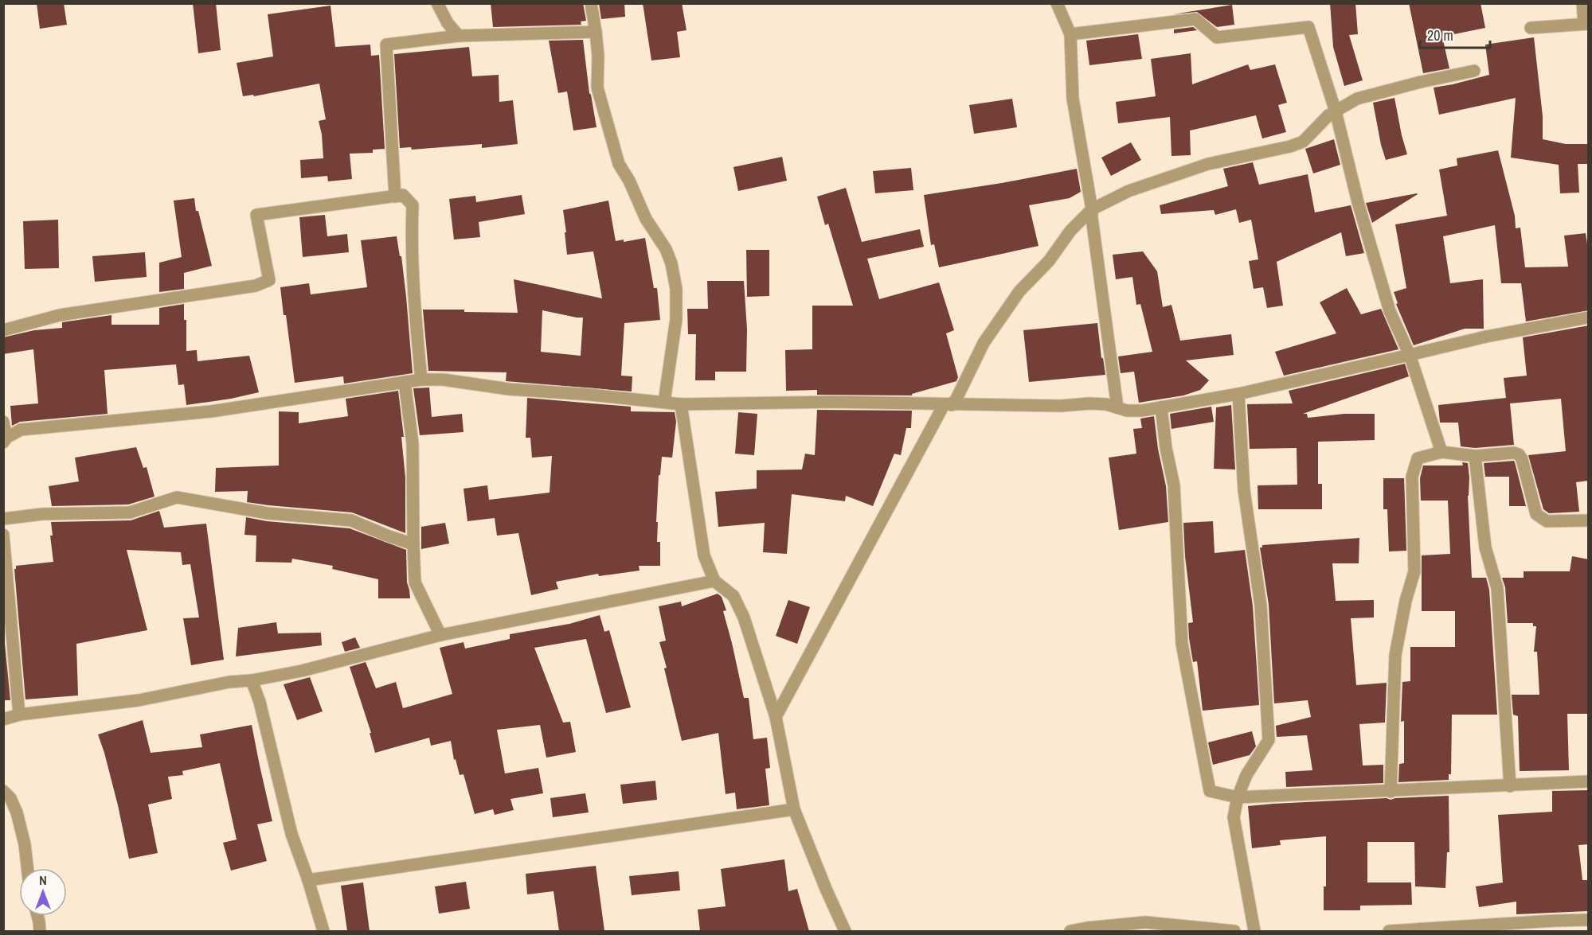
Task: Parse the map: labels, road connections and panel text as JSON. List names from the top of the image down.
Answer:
{
  "scale_bar": "20 m",
  "north": "top"
}
